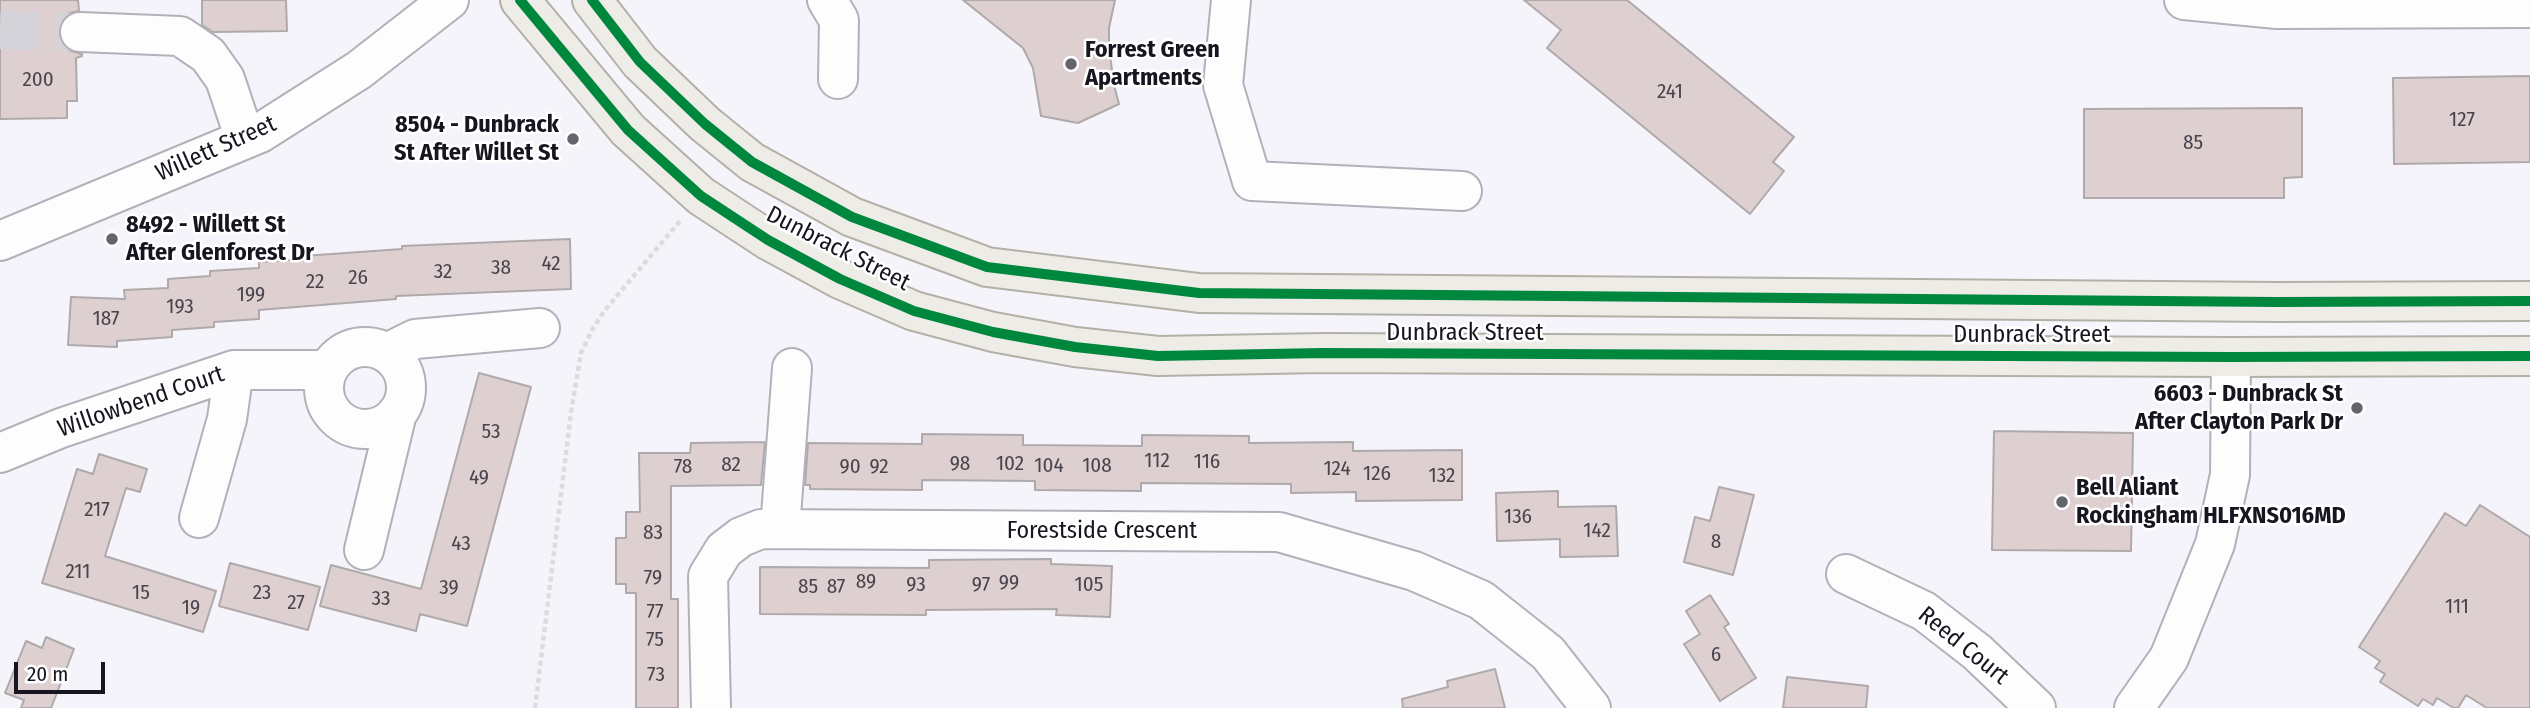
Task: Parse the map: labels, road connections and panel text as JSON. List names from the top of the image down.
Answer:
{
  "streets": {
    "main road": ["Dunbrack Street"],
    "street": [
      "Willett Street",
      "Willowbend Court",
      "Forestside Crescent",
      "Reed Court"
    ]
  },
  "places": [
    "Forrest Green Apartments",
    "8504 - Dunbrack St After Willet St",
    "8492 - Willett St After Glenforest Dr",
    "6603 - Dunbrack St After Clayton Park Dr",
    "Bell Aliant Rockingham HLFXNS016MD"
  ],
  "house_numbers": [
    "200",
    "241",
    "127",
    "85",
    "42",
    "38",
    "32",
    "26",
    "22",
    "199",
    "193",
    "187",
    "53",
    "112",
    "116",
    "98",
    "102",
    "82",
    "104",
    "108",
    "78",
    "90",
    "92",
    "124",
    "126",
    "132",
    "49",
    "217",
    "136",
    "142",
    "83",
    "8",
    "43",
    "211",
    "79",
    "89",
    "99",
    "93",
    "97",
    "105",
    "85",
    "87",
    "39",
    "15",
    "23",
    "33",
    "27",
    "111",
    "19",
    "77",
    "75",
    "6",
    "73"
  ],
  "scale_bar": "20 m"
}
